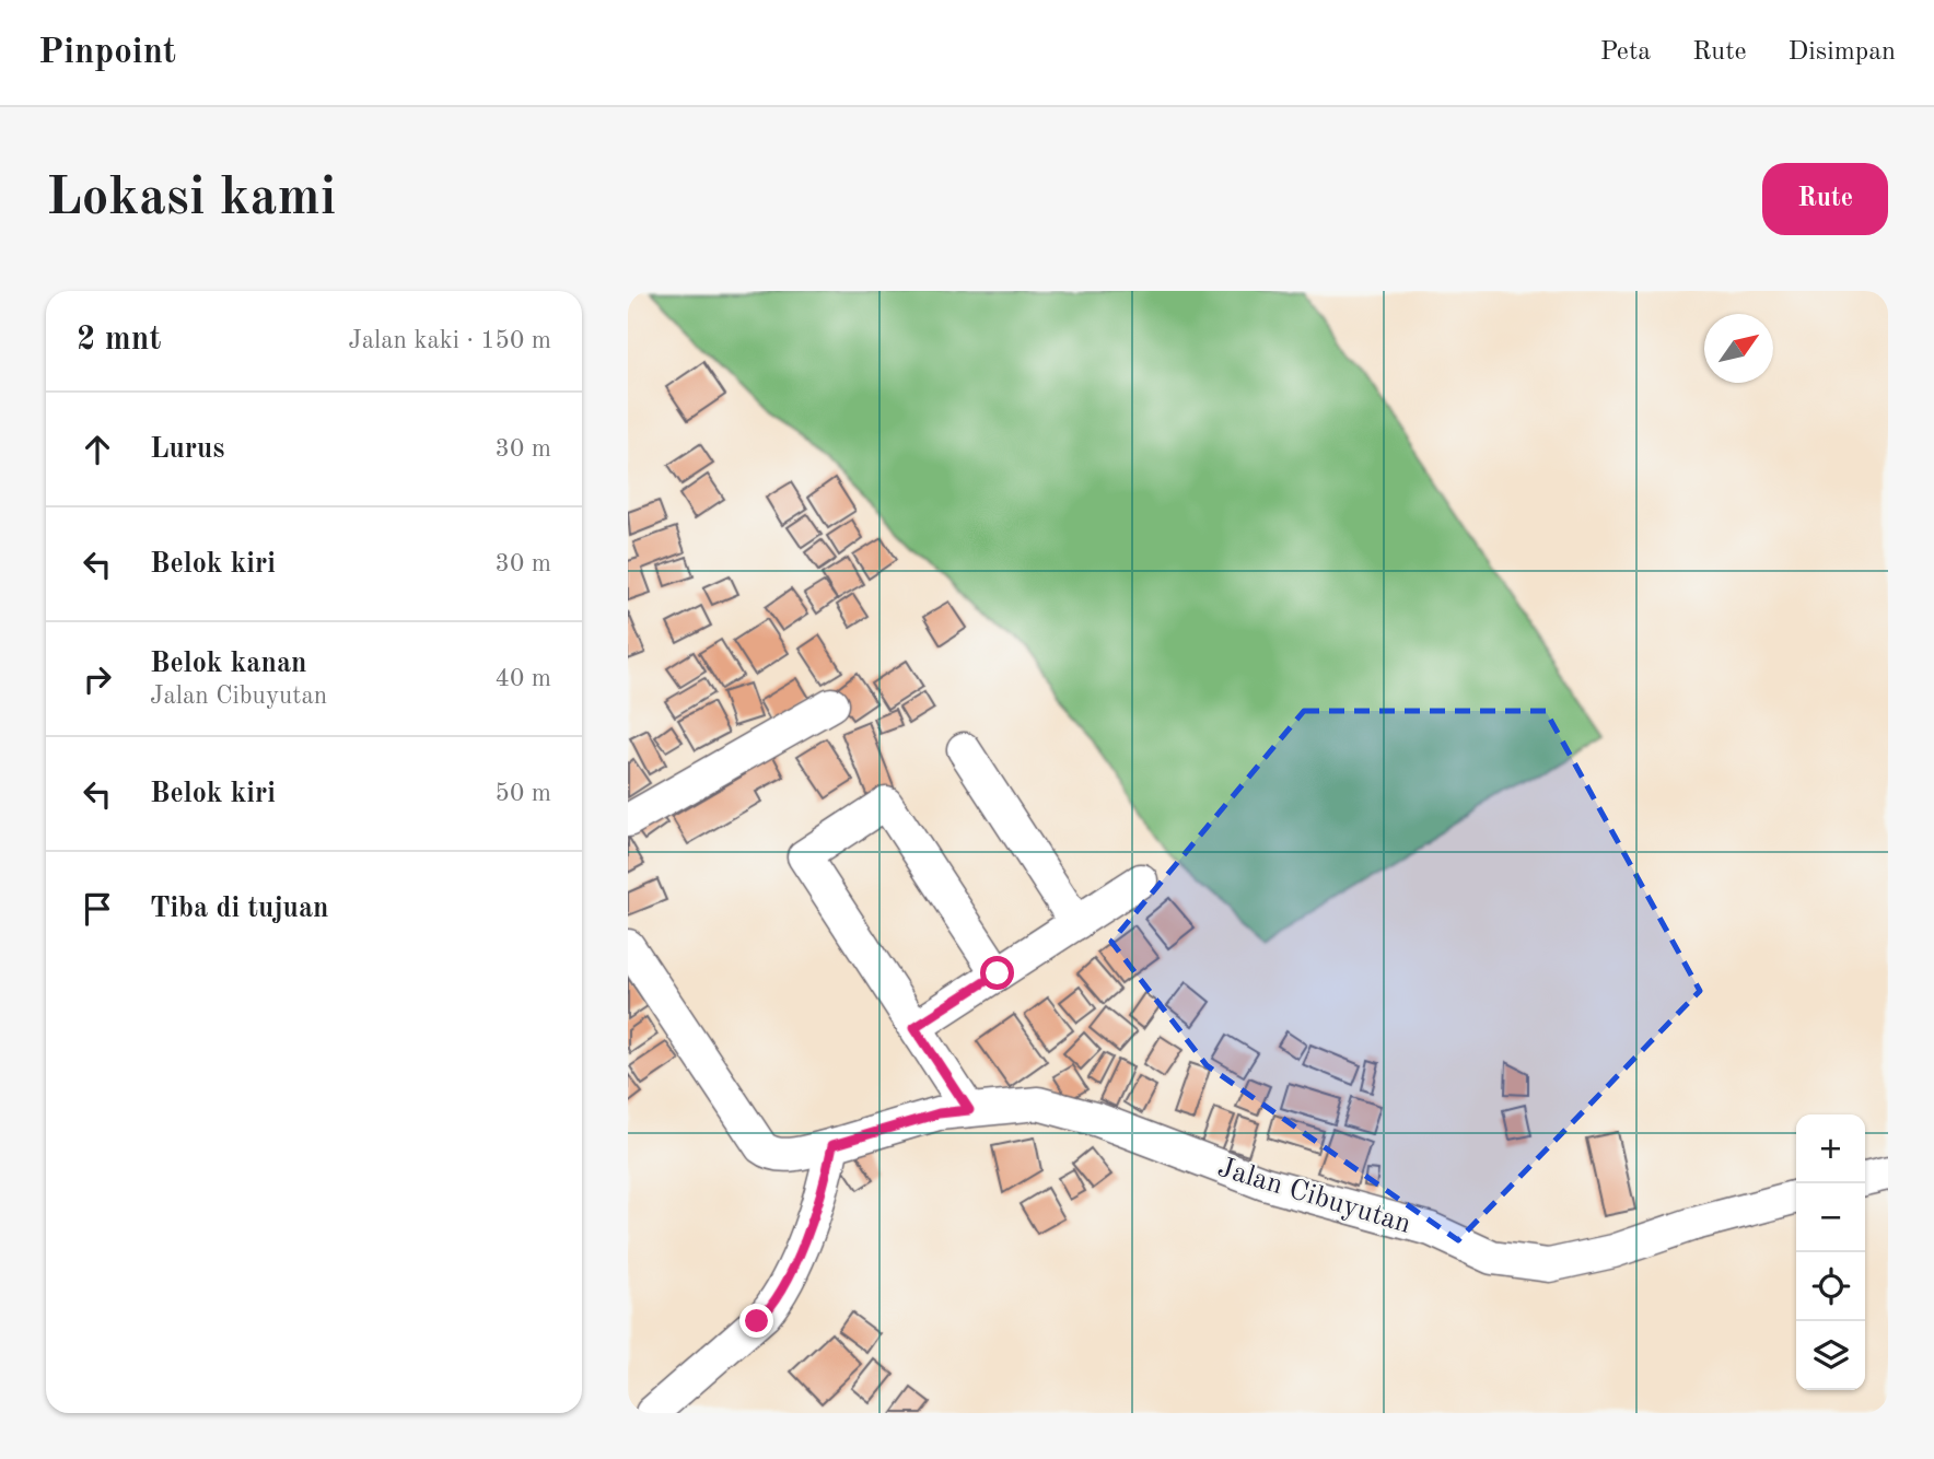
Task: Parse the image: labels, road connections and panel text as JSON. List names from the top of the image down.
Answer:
{
  "streets": {
    "street": ["Jalan Cibuyutan"]
  },
  "north": "top right",
  "page": {
    "header": "Pinpoint",
    "nav": ["Peta", "Rute", "Disimpan"],
    "buttons": "Rute",
    "title": "Lokasi kami",
    "heading": ["2 mnt", "Jalan kaki · 150 m"],
    "list": [
      ["Lurus", "30 m"],
      ["Belok kiri", "30 m"],
      ["Belok kanan", "Jalan Cibuyutan", "40 m"],
      ["Belok kiri", "50 m"],
      "Tiba di tujuan"
    ],
    "map_buttons": ["+", "−"]
  }
}
